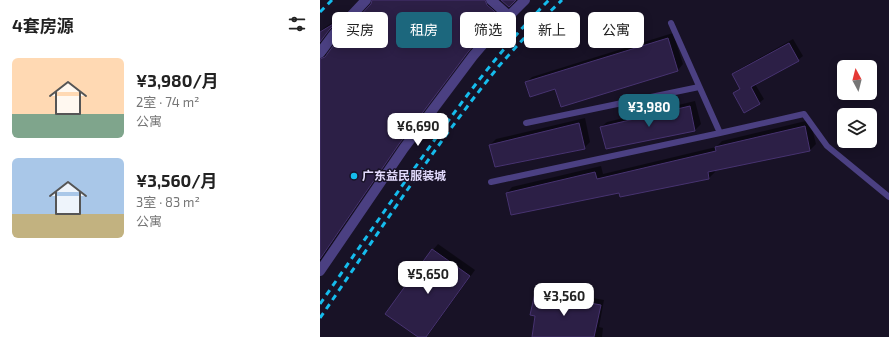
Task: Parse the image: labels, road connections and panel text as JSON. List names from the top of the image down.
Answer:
{
  "places": ["广东益民服装城"],
  "north": "top",
  "page": {
    "heading": "4套房源",
    "chip": [
      "买房",
      "租房",
      "筛选",
      "新上",
      "公寓"
    ],
    "list": [
      {
        "name": "¥3,980/月",
        "note": "2室 · 74 m² · 公寓"
      },
      {
        "name": "¥3,560/月",
        "note": "3室 · 83 m² · 公寓"
      }
    ],
    "price": [
      "¥3,980",
      "¥6,690",
      "¥5,650",
      "¥3,560"
    ]
  }
}
